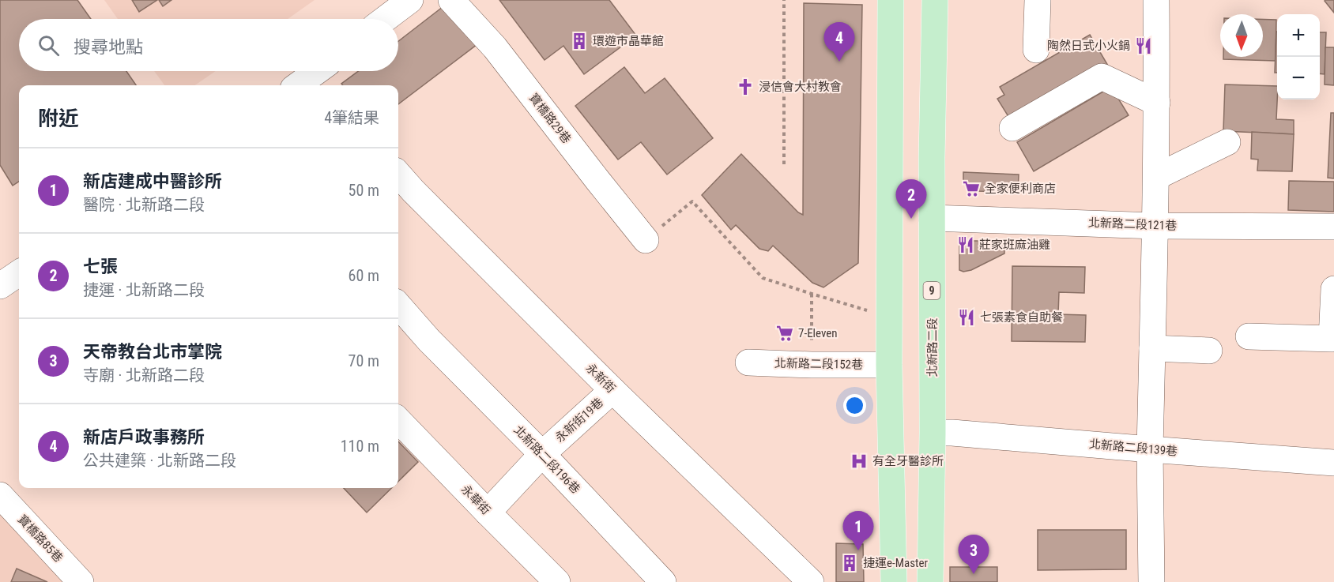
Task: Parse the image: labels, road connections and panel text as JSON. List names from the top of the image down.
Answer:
{
  "streets": {
    "main road": ["9", "北新路二段"],
    "street": [
      "寶橋路29巷",
      "北新路二段121巷",
      "北新路二段152巷",
      "永新街",
      "永新街19巷",
      "北新路二段139巷",
      "北新路二段196巷",
      "永華街",
      "寶橋路85巷"
    ]
  },
  "crossings": [
    ["北新路二段121巷", "北新路二段"],
    ["北新路二段", "北新路二段139巷"],
    ["永新街", "永新街19巷"],
    ["永新街19巷", "北新路二段196巷"],
    ["永新街19巷", "永華街"]
  ],
  "places": {
    "building": ["環遊市晶華館", "捷運e-Master"],
    "restaurant": ["陶然日式小火鍋", "莊家班麻油雞", "七張素食自助餐"],
    "church": ["浸信會大村教會"],
    "supermarket": ["全家便利商店", "7-Eleven"],
    "hospital": ["有全牙醫診所"]
  },
  "north": "bottom",
  "page": {
    "map_buttons": ["+", "−"],
    "search": "搜尋地點",
    "pins": [
      "4",
      "2",
      "1",
      "3"
    ],
    "heading": ["附近", "4筆結果"],
    "list": [
      {
        "mark": "1",
        "name": "新店建成中醫診所",
        "note": "醫院 · 北新路二段",
        "value": "50 m"
      },
      {
        "mark": "2",
        "name": "七張",
        "note": "捷運 · 北新路二段",
        "value": "60 m"
      },
      {
        "mark": "3",
        "name": "天帝教台北市掌院",
        "note": "寺廟 · 北新路二段",
        "value": "70 m"
      },
      {
        "mark": "4",
        "name": "新店戶政事務所",
        "note": "公共建築 · 北新路二段",
        "value": "110 m"
      }
    ]
  }
}
